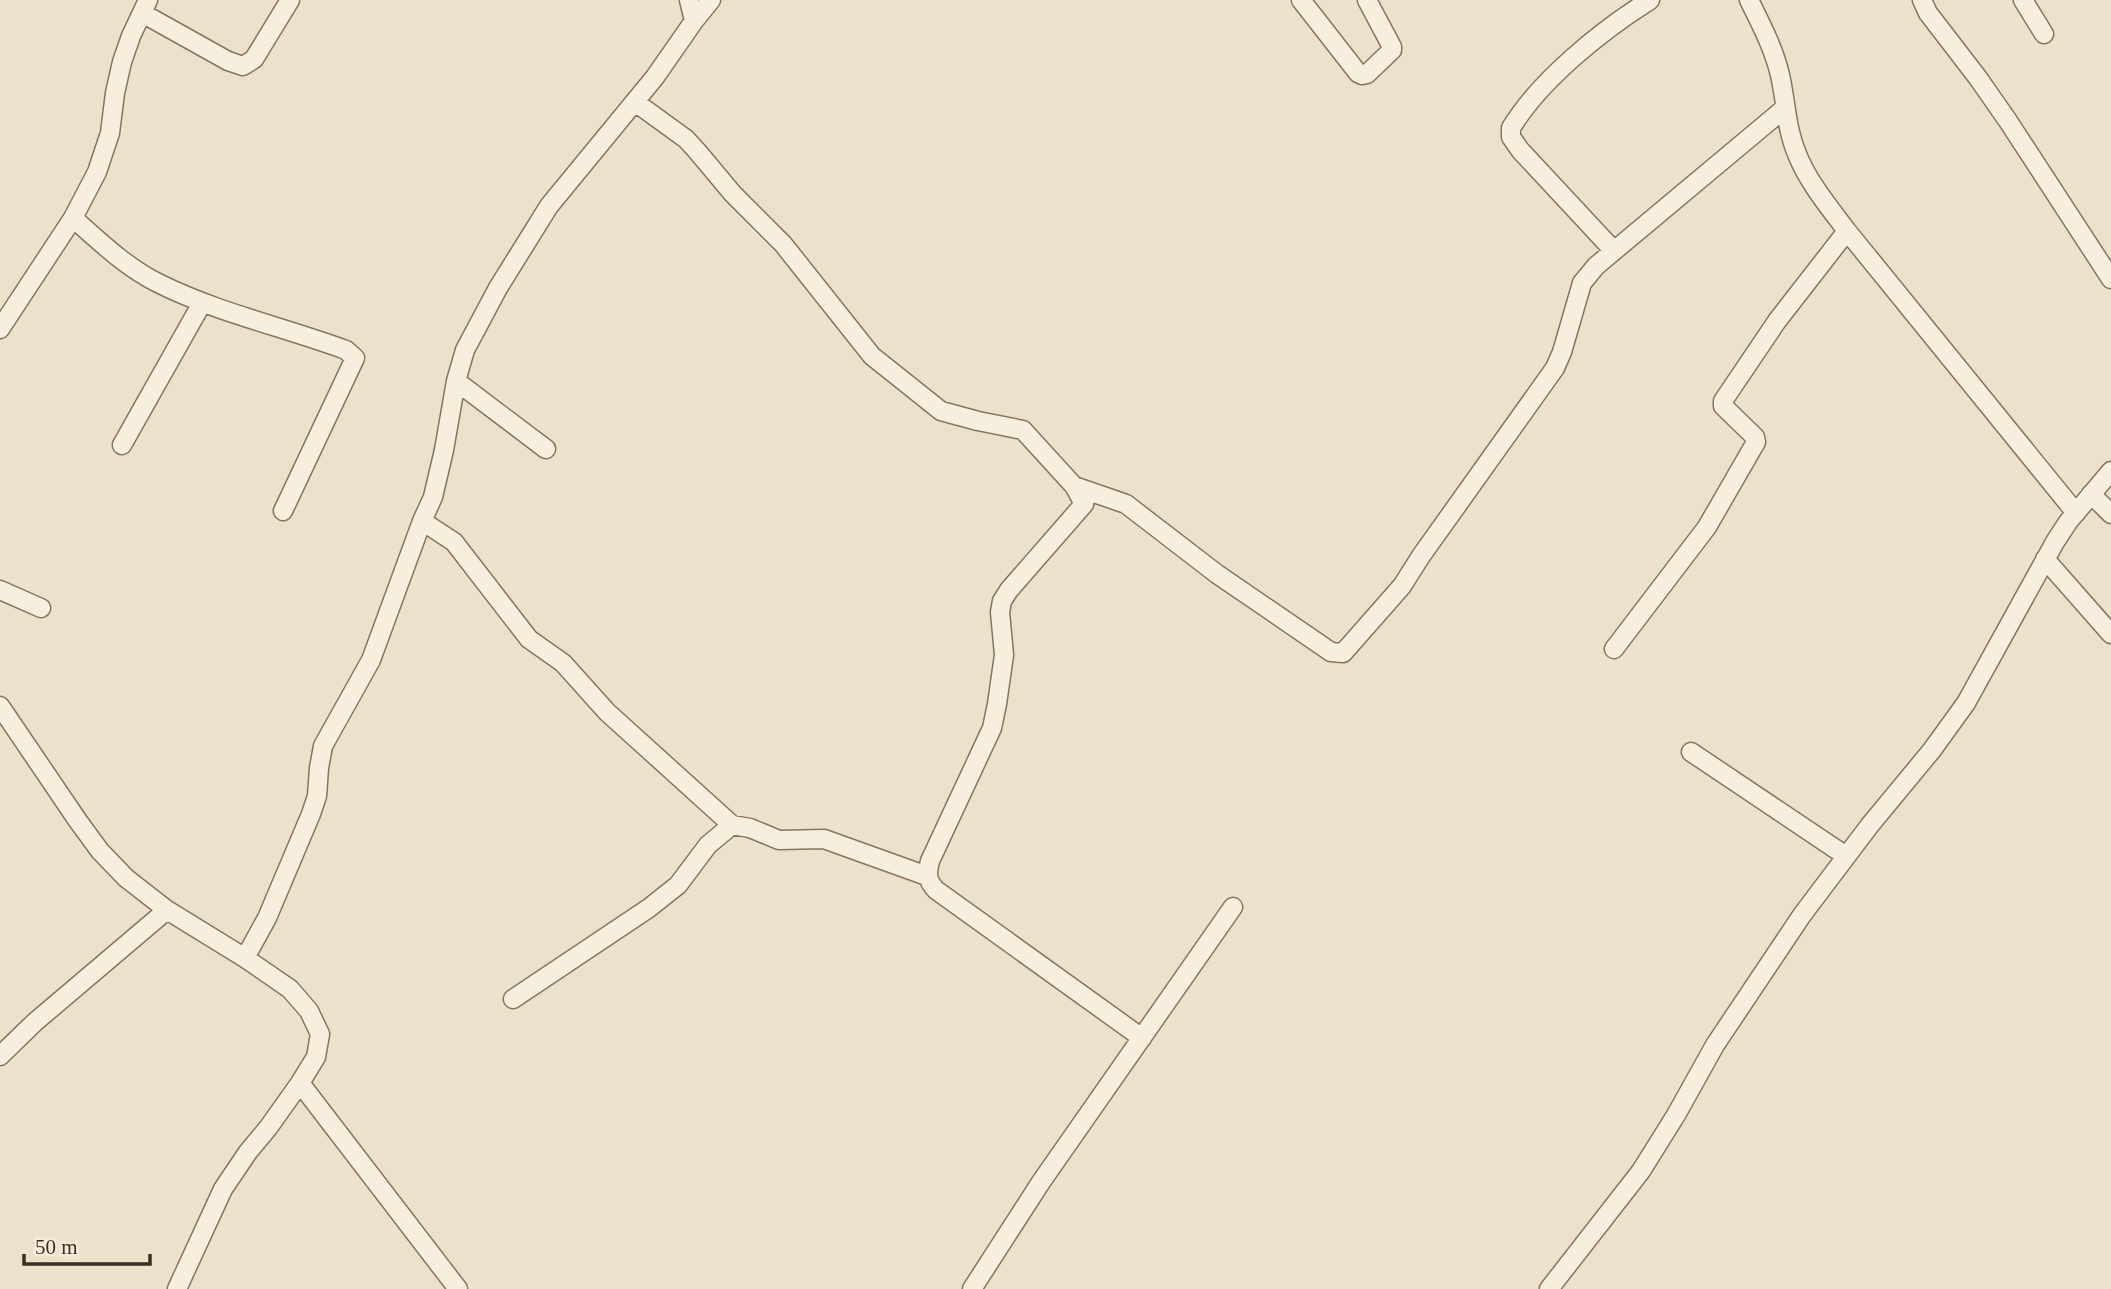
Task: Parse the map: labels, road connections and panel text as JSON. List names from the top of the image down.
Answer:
{
  "scale_bar": "50 m"
}
